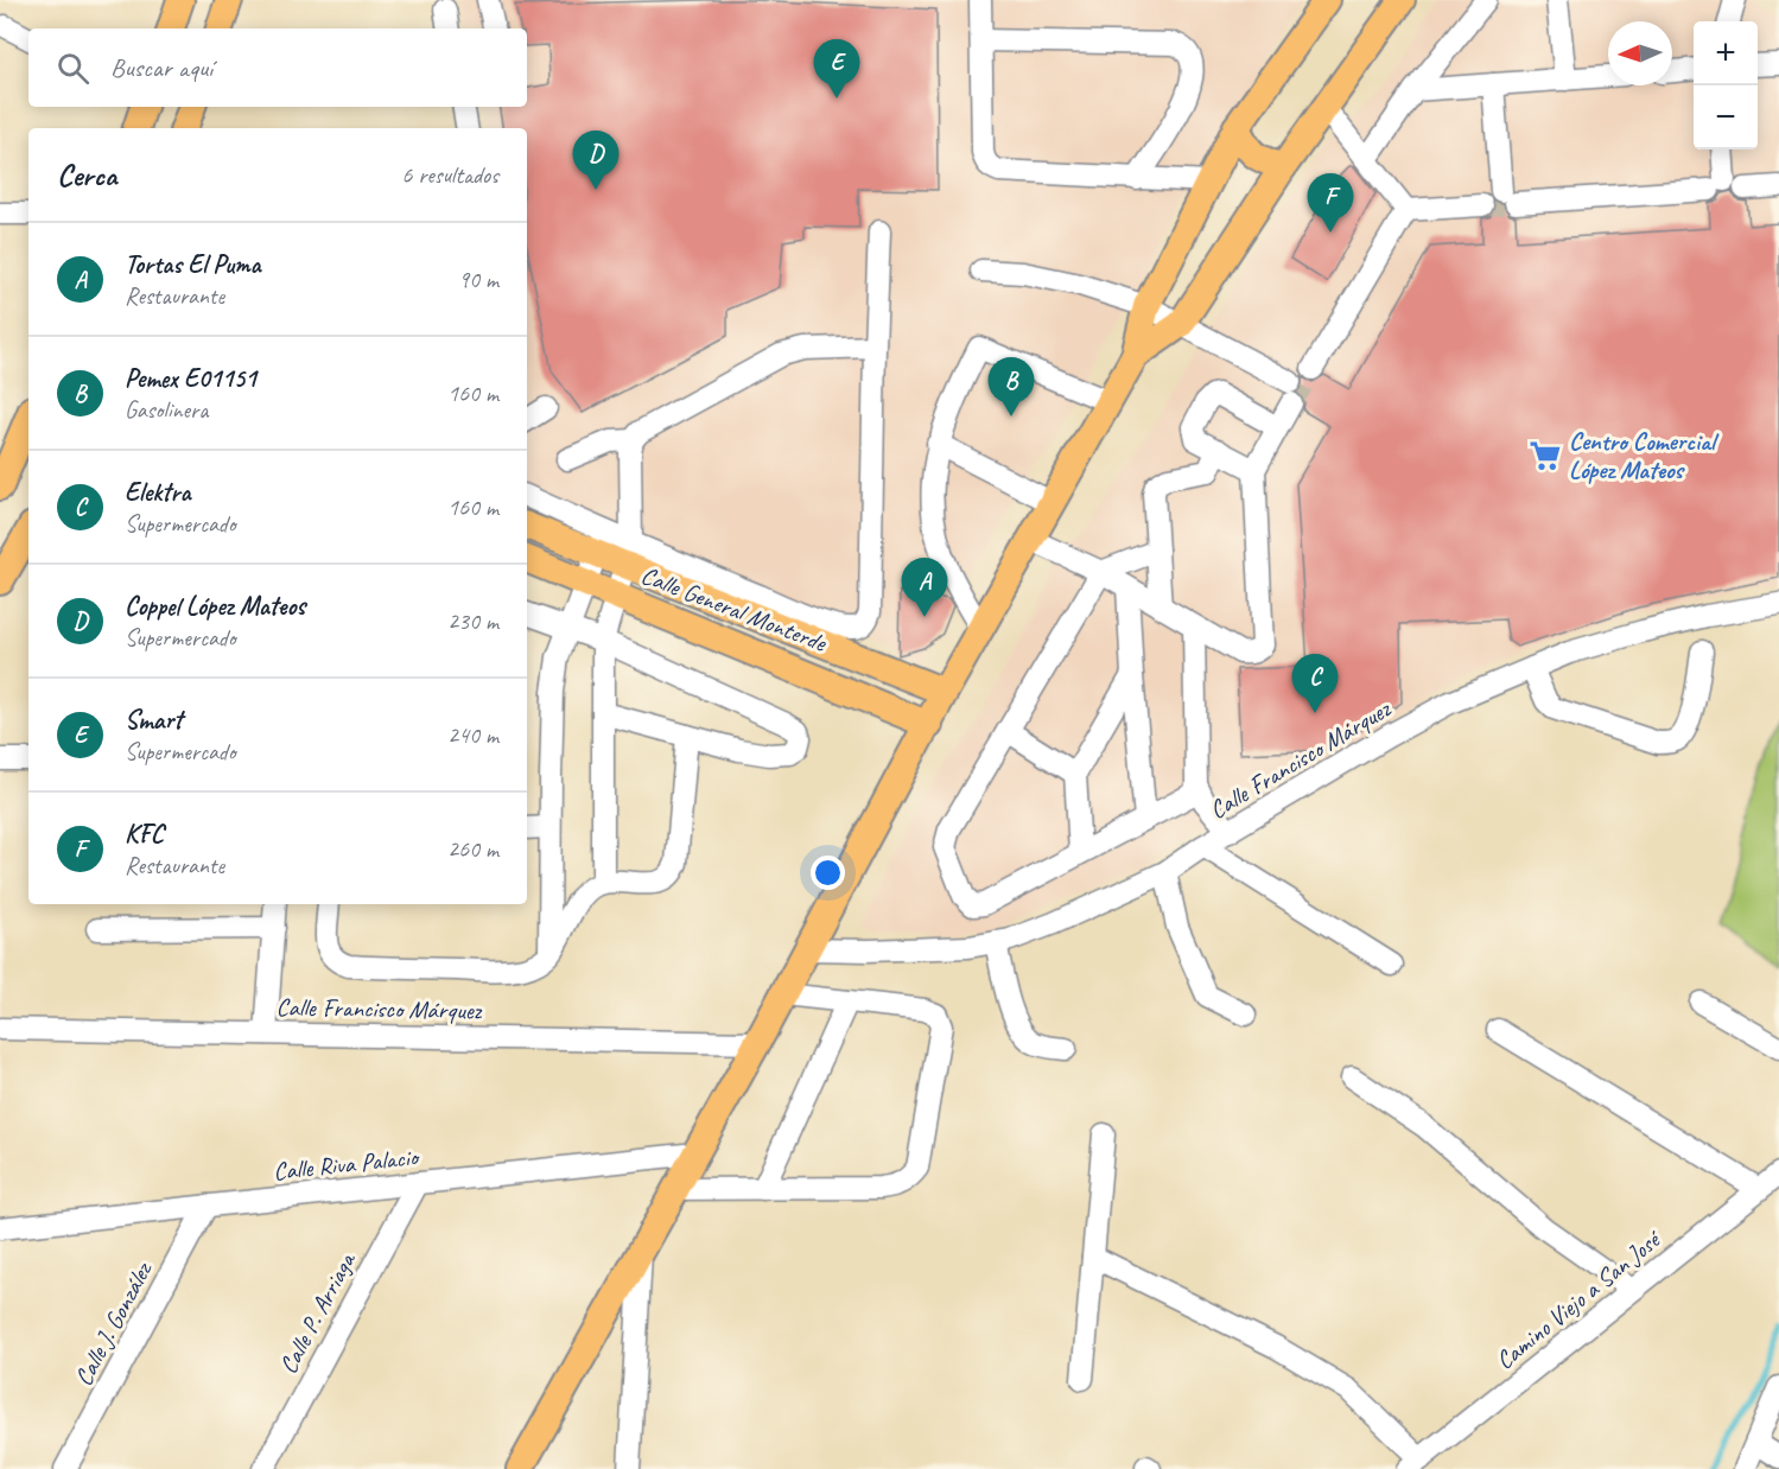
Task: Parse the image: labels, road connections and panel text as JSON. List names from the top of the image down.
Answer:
{
  "streets": {
    "main road": ["Calle General Monterde"],
    "street": [
      "Calle Francisco Márquez",
      "Calle Riva Palacio",
      "Camino Viejo a San José",
      "Calle P. Arriaga",
      "Calle J. González"
    ]
  },
  "crossings": [
    ["Calle Riva Palacio", "Calle P. Arriaga"],
    ["Calle Riva Palacio", "Calle J. González"]
  ],
  "places": {
    "supermarket": ["Centro Comercial López Mateos"]
  },
  "north": "left",
  "page": {
    "map_buttons": ["+", "−"],
    "search": "Buscar aquí",
    "pins": [
      "E",
      "D",
      "F",
      "B",
      "A",
      "C"
    ],
    "heading": ["Cerca", "6 resultados"],
    "list": [
      {
        "mark": "A",
        "name": "Tortas El Puma",
        "note": "Restaurante",
        "value": "90 m"
      },
      {
        "mark": "B",
        "name": "Pemex E01151",
        "note": "Gasolinera",
        "value": "160 m"
      },
      {
        "mark": "C",
        "name": "Elektra",
        "note": "Supermercado",
        "value": "160 m"
      },
      {
        "mark": "D",
        "name": "Coppel López Mateos",
        "note": "Supermercado",
        "value": "230 m"
      },
      {
        "mark": "E",
        "name": "Smart",
        "note": "Supermercado",
        "value": "240 m"
      },
      {
        "mark": "F",
        "name": "KFC",
        "note": "Restaurante",
        "value": "260 m"
      }
    ]
  }
}
